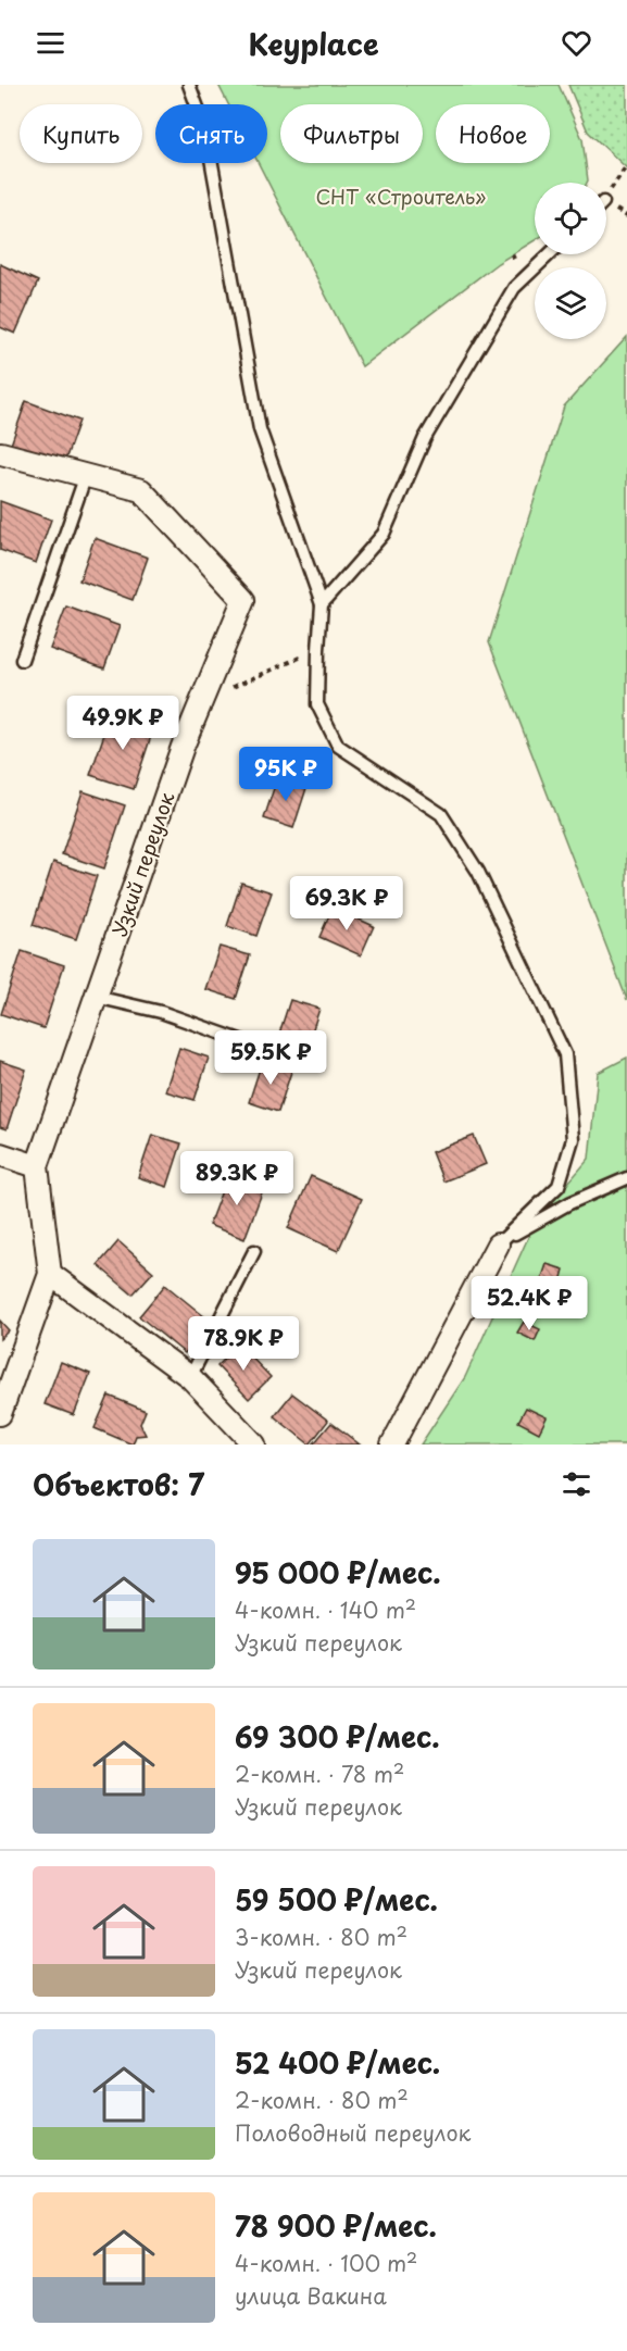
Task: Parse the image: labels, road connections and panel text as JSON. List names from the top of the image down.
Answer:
{
  "streets": {
    "street": ["Узкий переулок"]
  },
  "parks": ["СНТ «Строитель»"],
  "page": {
    "header": "Keyplace",
    "chip": [
      "Купить",
      "Снять",
      "Фильтры",
      "Новое"
    ],
    "price": [
      "49.9K ₽",
      "95K ₽",
      "69.3K ₽",
      "59.5K ₽",
      "89.3K ₽",
      "52.4K ₽",
      "78.9K ₽"
    ],
    "heading": "Объектов: 7",
    "list": [
      {
        "name": "95 000 ₽/мес.",
        "note": "4-комн. · 140 m² · Узкий переулок"
      },
      {
        "name": "69 300 ₽/мес.",
        "note": "2-комн. · 78 m² · Узкий переулок"
      },
      {
        "name": "59 500 ₽/мес.",
        "note": "3-комн. · 80 m² · Узкий переулок"
      },
      {
        "name": "52 400 ₽/мес.",
        "note": "2-комн. · 80 m² · Половодный переулок"
      },
      {
        "name": "78 900 ₽/мес.",
        "note": "4-комн. · 100 m² · улица Вакина"
      }
    ]
  }
}
